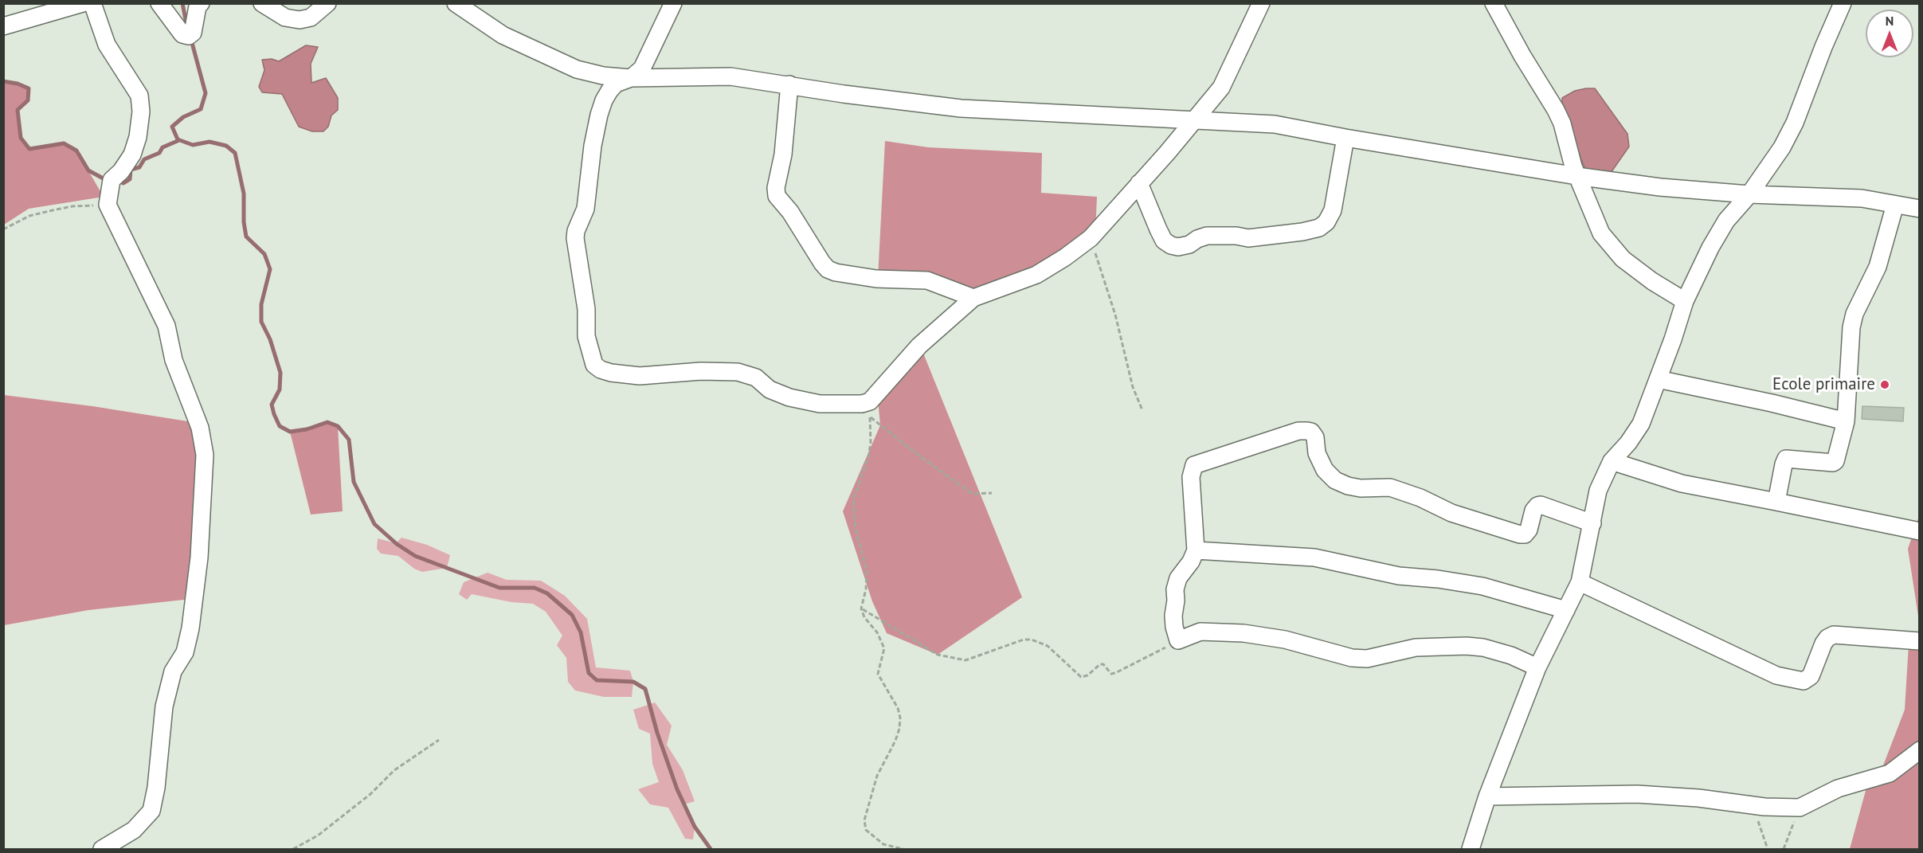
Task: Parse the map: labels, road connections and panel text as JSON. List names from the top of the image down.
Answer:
{
  "places": ["Ecole primaire"],
  "north": "top"
}
